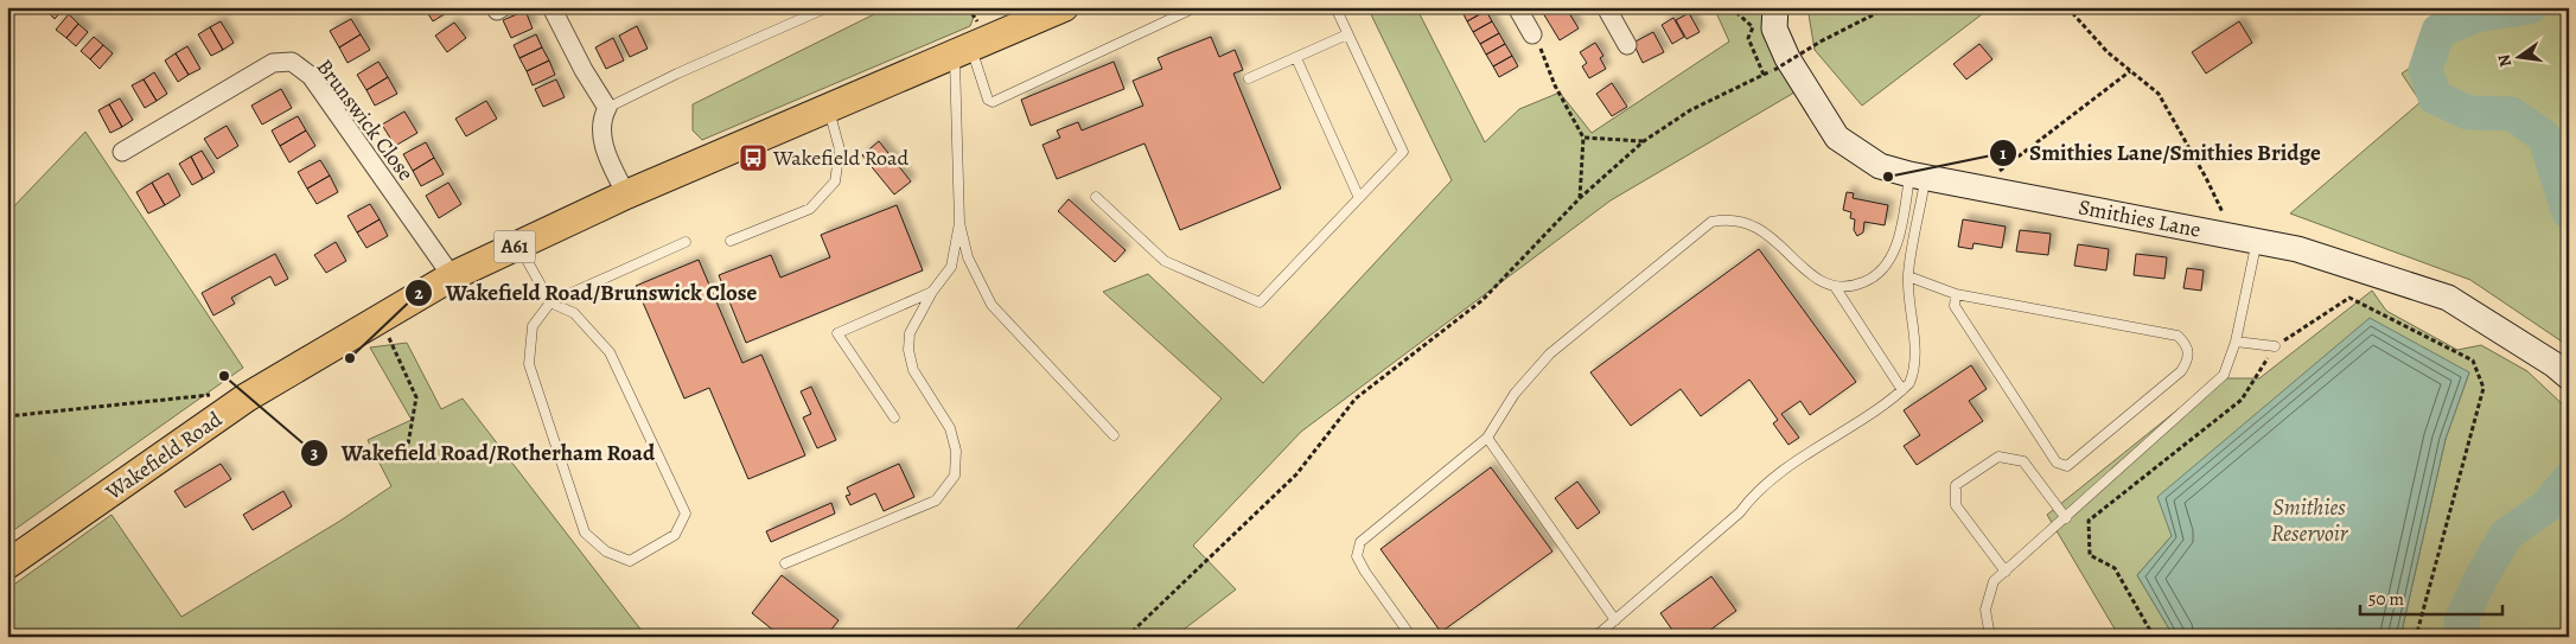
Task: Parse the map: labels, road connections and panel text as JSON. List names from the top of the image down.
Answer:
{
  "streets": {
    "main road": ["A61", "Wakefield Road"],
    "street": ["Brunswick Close", "Smithies Lane"]
  },
  "crossings": [
    ["Brunswick Close", "Wakefield Road"]
  ],
  "water": ["Smithies Reservoir"],
  "places": {
    "bus stop": ["Wakefield Road"],
    "other": ["Smithies Lane/Smithies Bridge", "Wakefield Road/Brunswick Close", "Wakefield Road/Rotherham Road"]
  },
  "scale_bar": "50 m",
  "north": "left"
}
